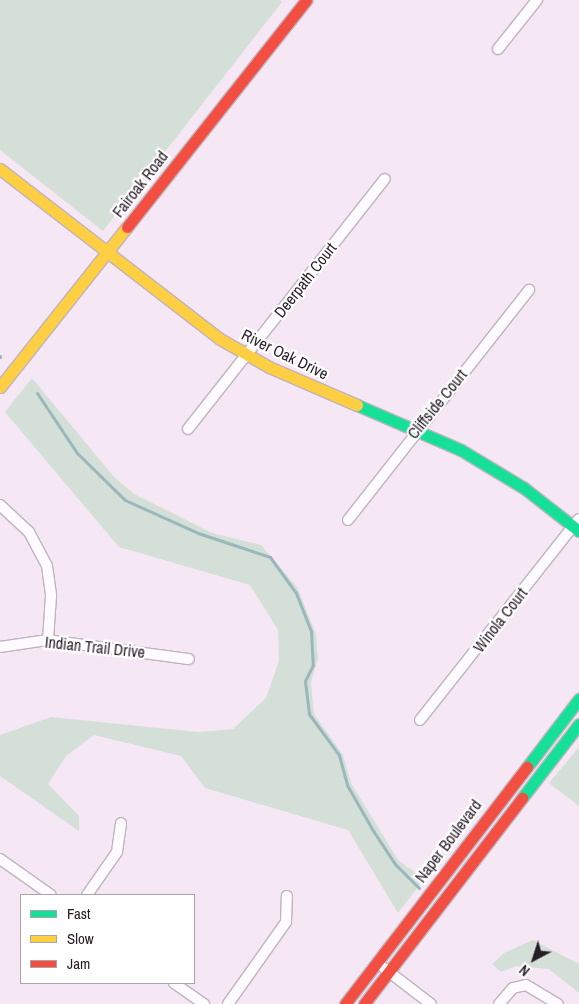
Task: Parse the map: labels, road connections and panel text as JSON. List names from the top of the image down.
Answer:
{
  "streets": {
    "street": [
      "Fairoak Road",
      "Deerpath Court",
      "River Oak Drive",
      "Cliffside Court",
      "Winola Court",
      "Indian Trail Drive",
      "Naper Boulevard"
    ]
  },
  "crossings": [
    ["Fairoak Road", "River Oak Drive"],
    ["Deerpath Court", "River Oak Drive"],
    ["River Oak Drive", "Cliffside Court"],
    ["River Oak Drive", "Winola Court"]
  ],
  "legend": ["Fast", "Slow", "Jam"],
  "north": "bottom left"
}
